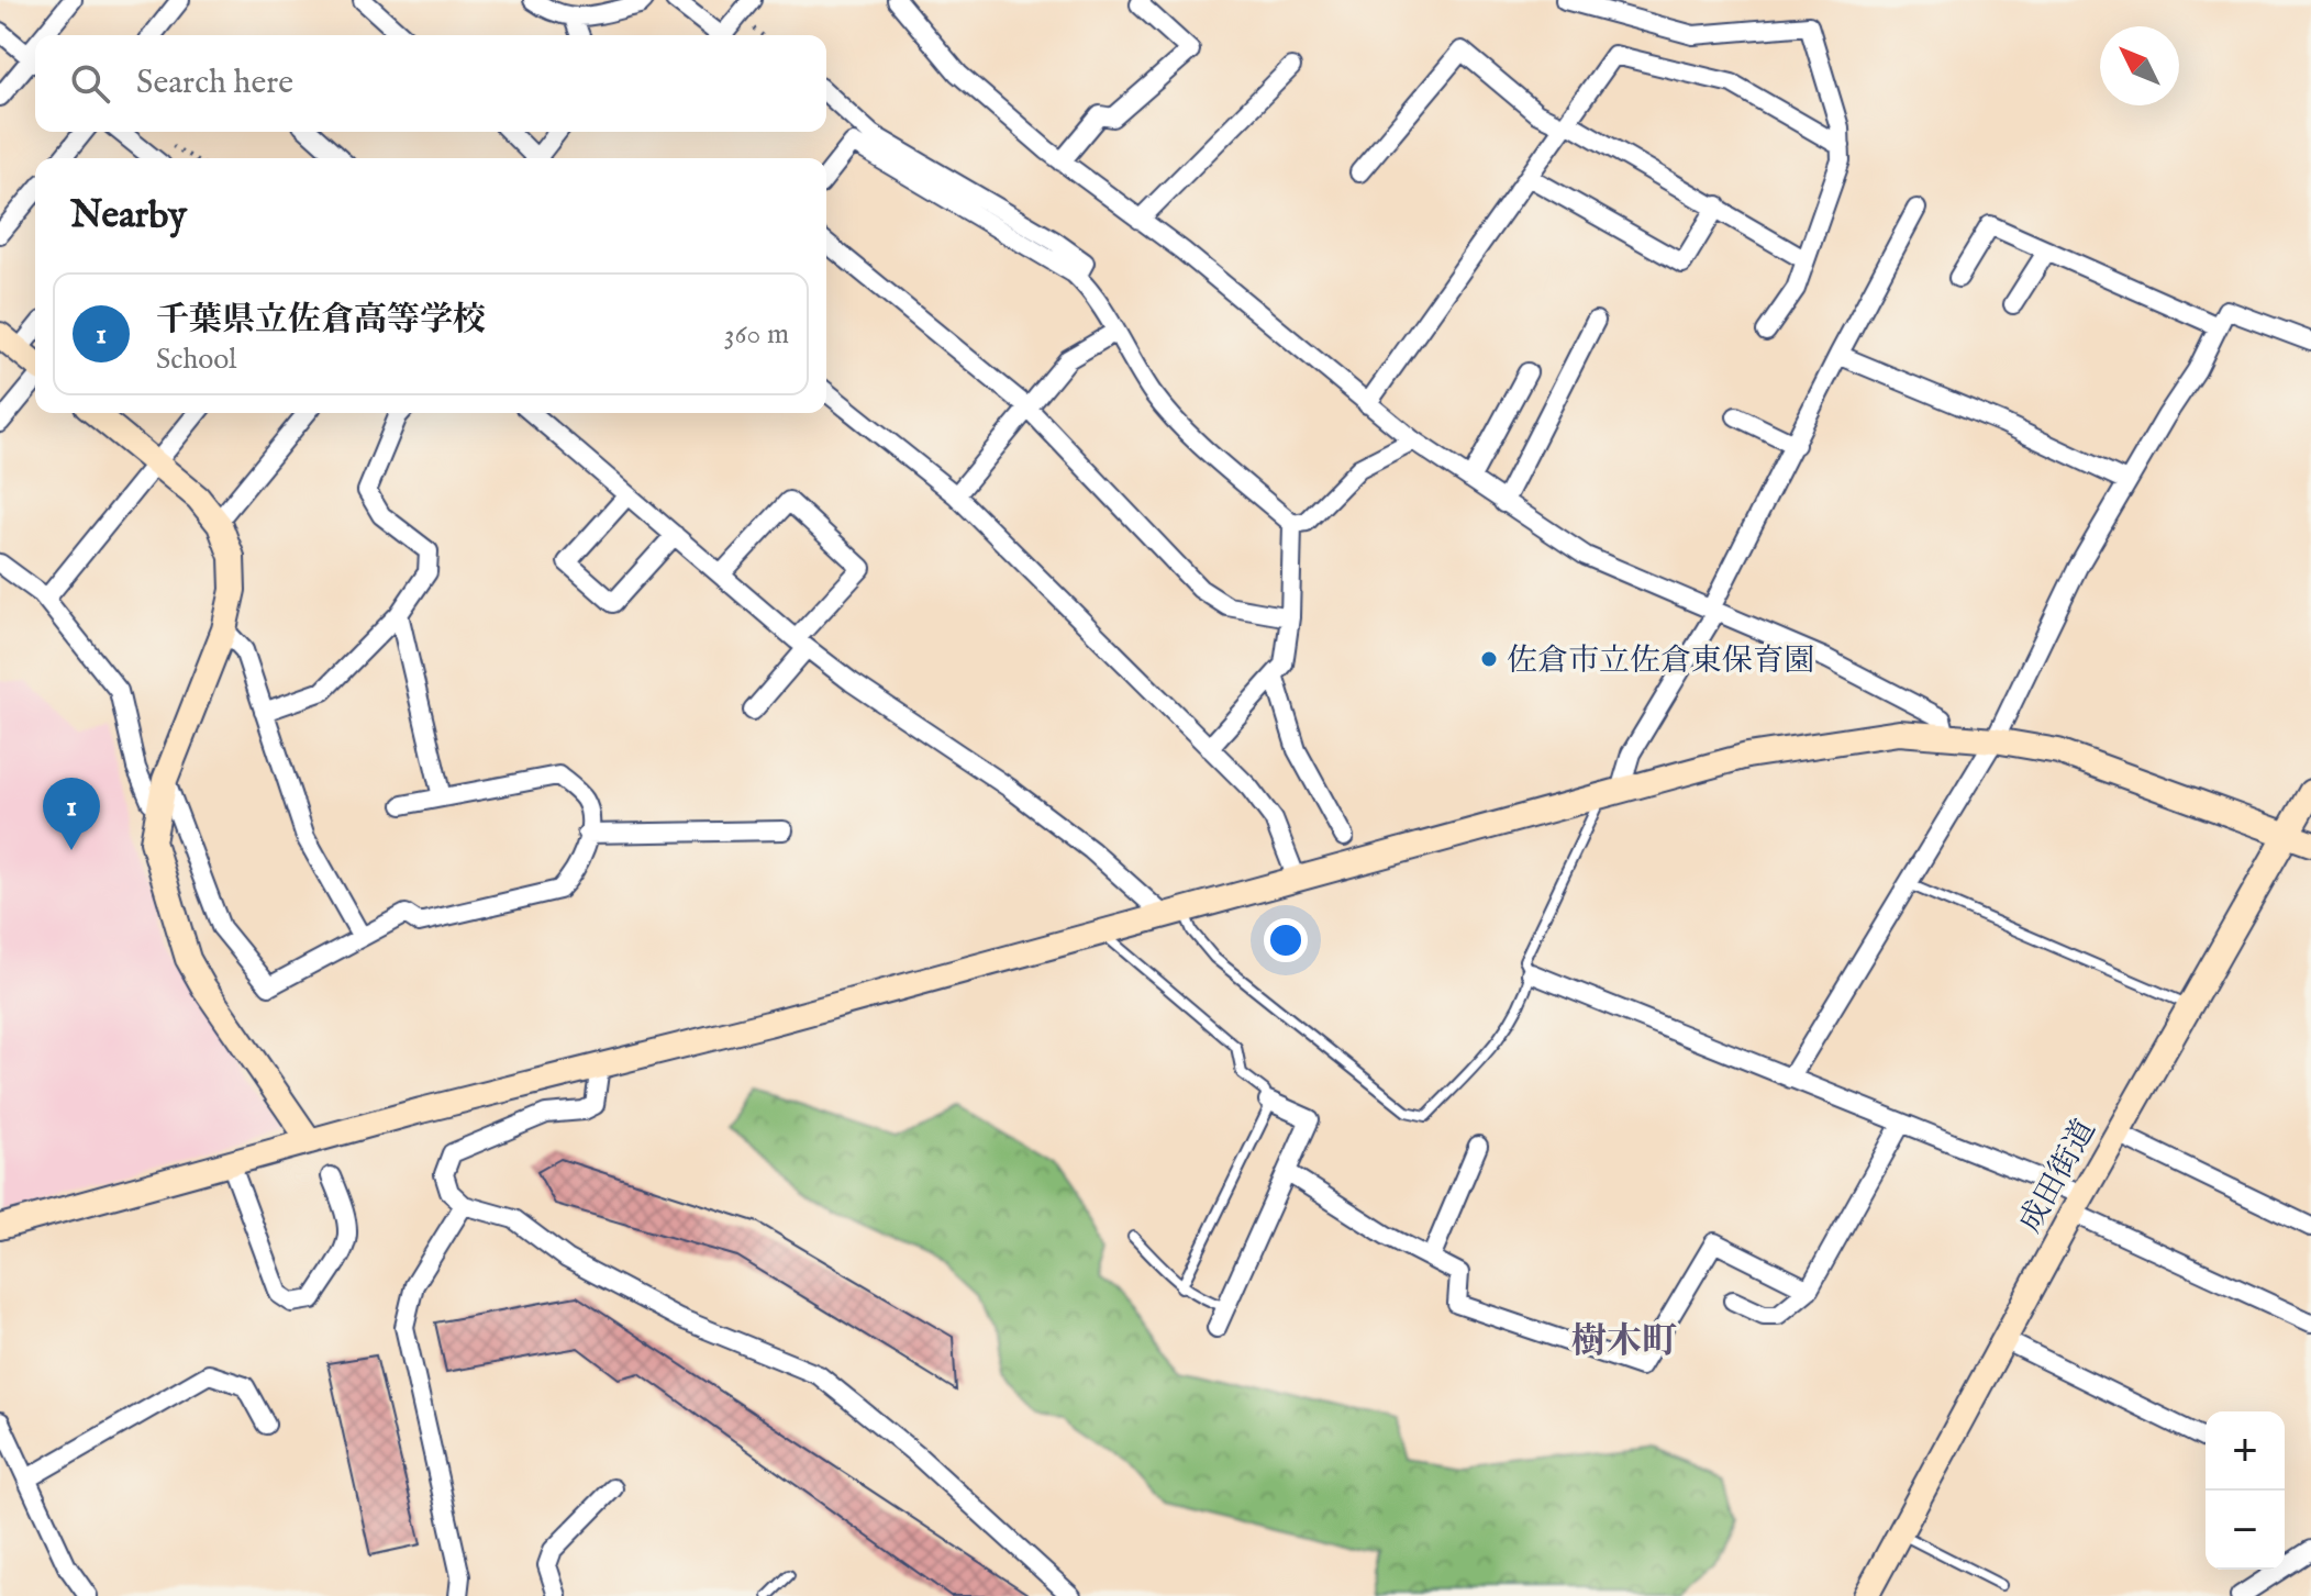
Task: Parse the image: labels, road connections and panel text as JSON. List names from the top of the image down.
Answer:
{
  "streets": {
    "street": ["成田街道"]
  },
  "districts": ["樹木町"],
  "places": ["佐倉市立佐倉東保育園"],
  "north": "top left",
  "page": {
    "search": "Search here",
    "heading": "Nearby",
    "list": [
      {
        "mark": "1",
        "name": "千葉県立佐倉高等学校",
        "note": "School",
        "value": "360 m"
      }
    ],
    "pins": "1",
    "map_buttons": ["+", "−"]
  }
}
